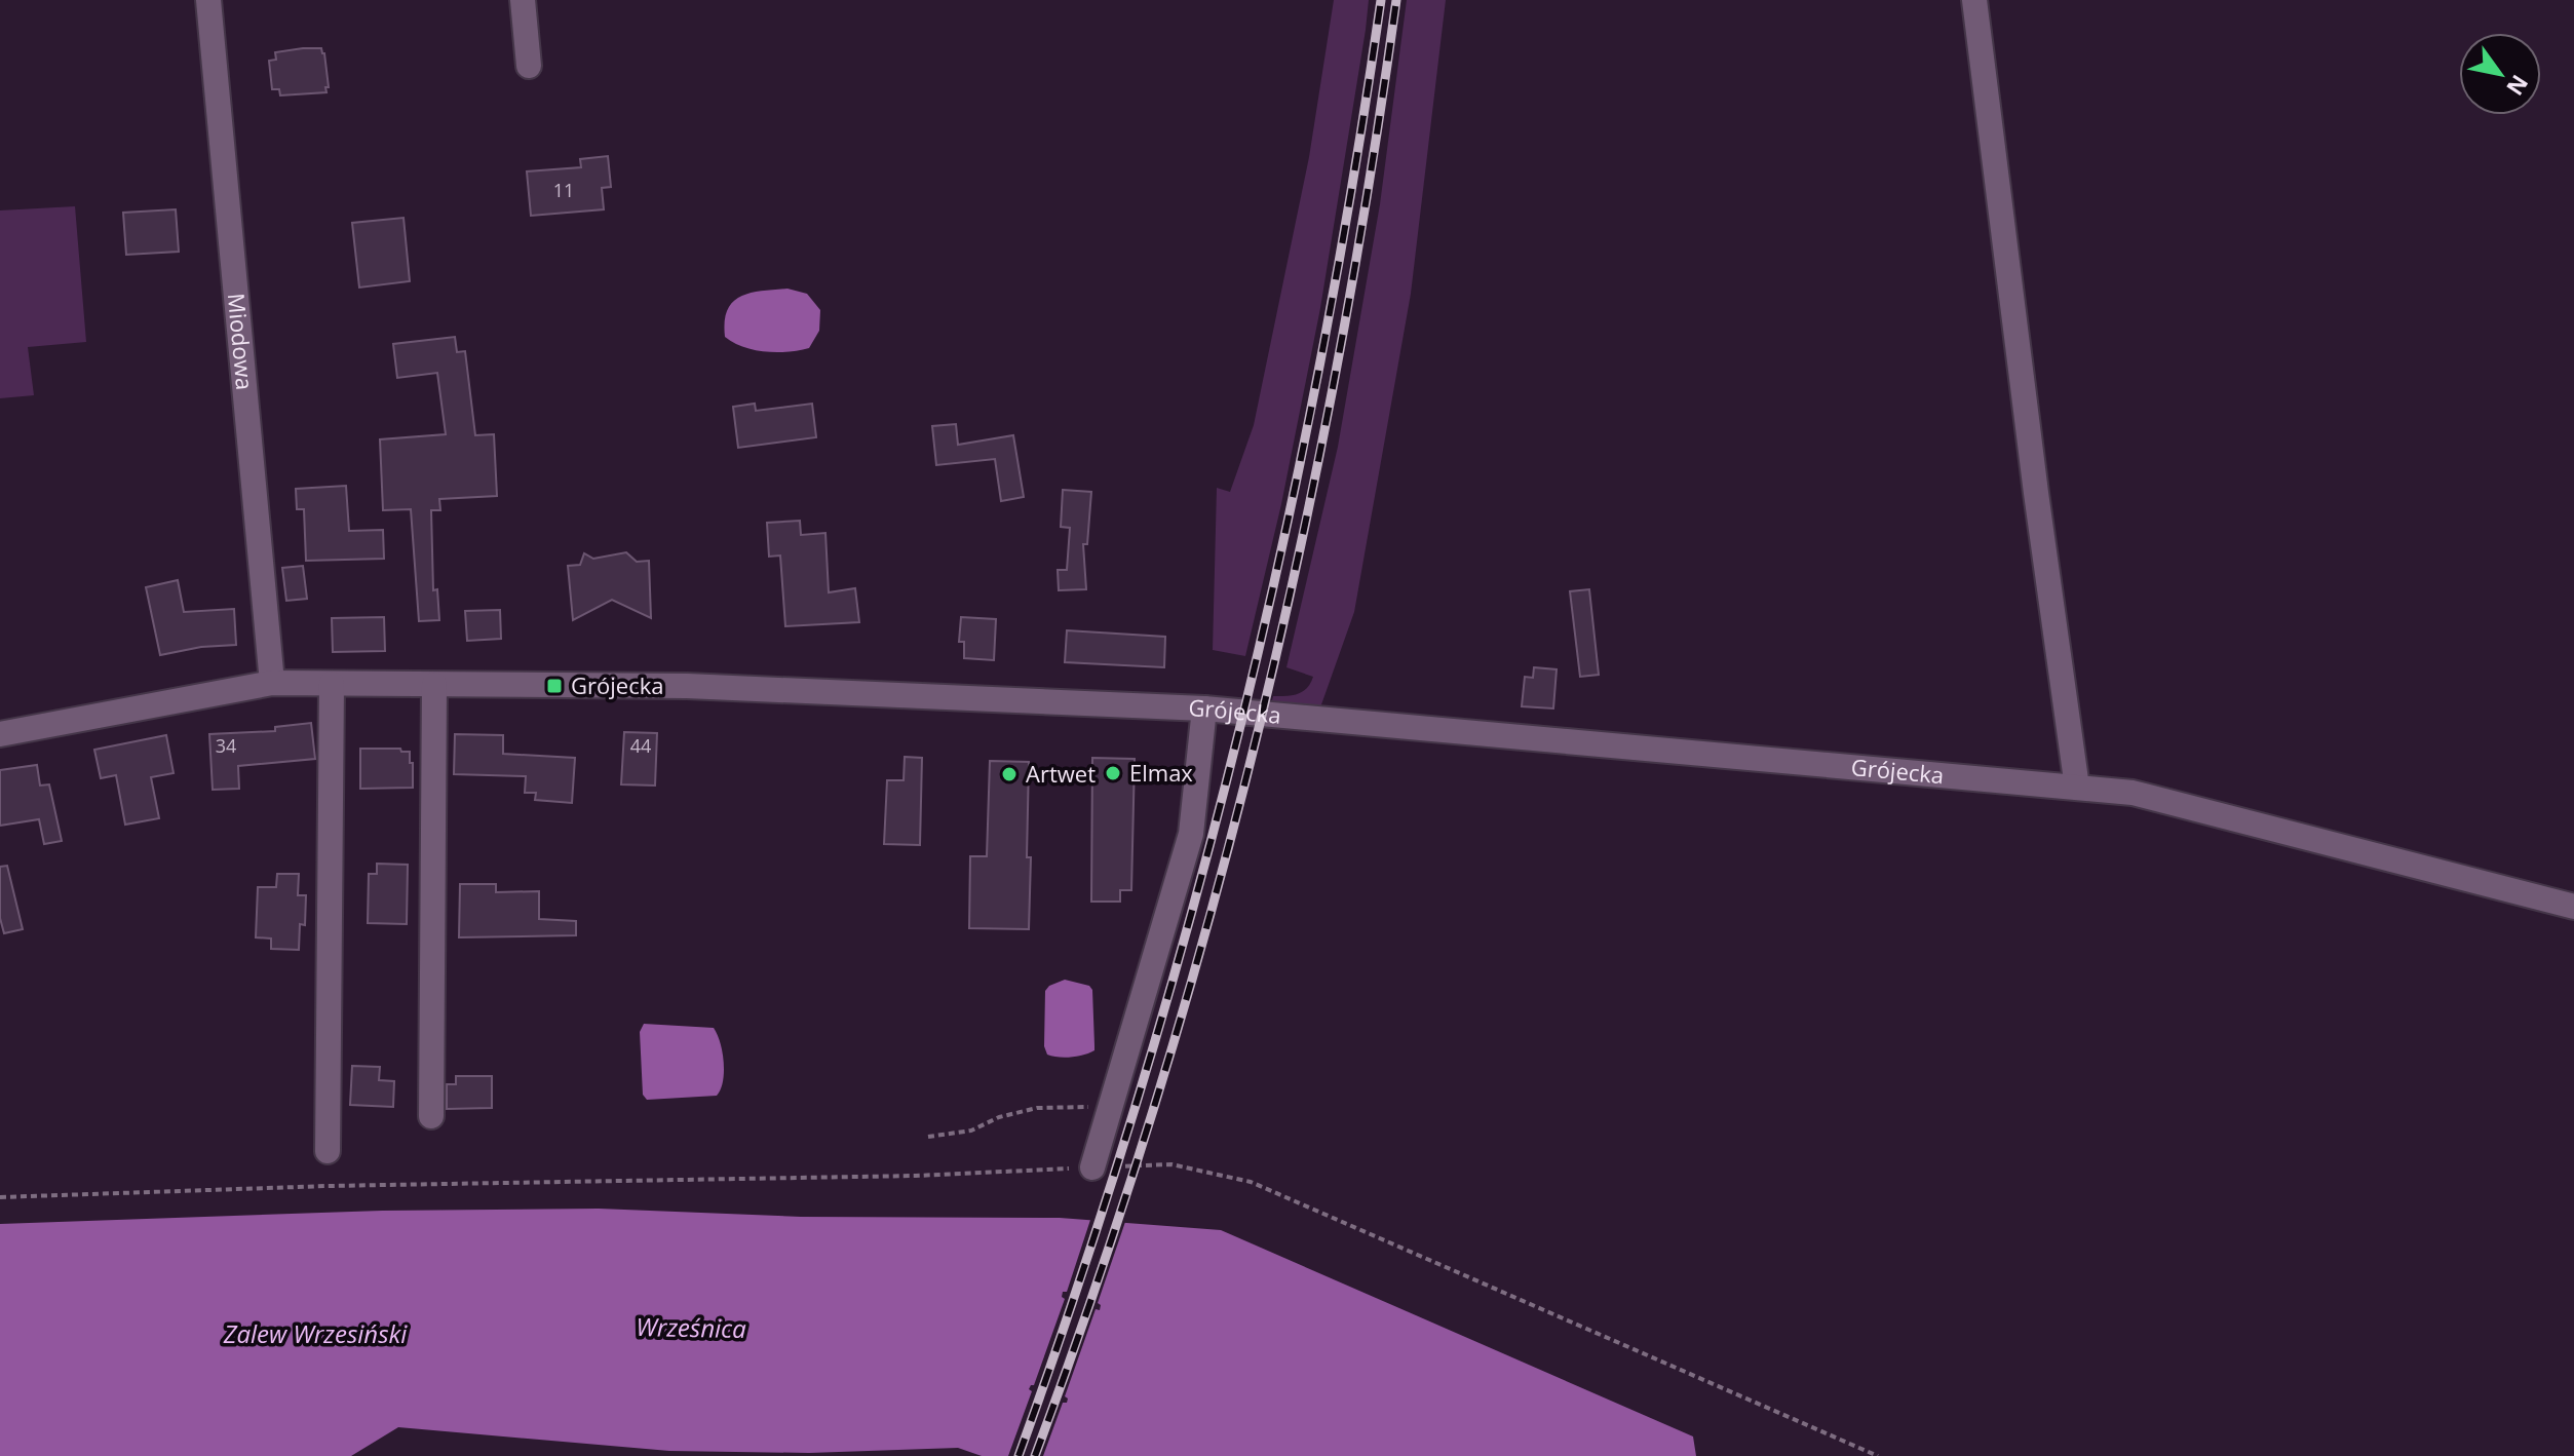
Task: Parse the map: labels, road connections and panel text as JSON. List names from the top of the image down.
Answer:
{
  "streets": {
    "street": ["Miodowa", "Grójecka"]
  },
  "crossings": [
    ["Miodowa", "Grójecka"]
  ],
  "water": ["Wrześnica", "Zalew Wrzesiński"],
  "places": {
    "transit": ["Grójecka"],
    "other": ["Elmax", "Artwet"]
  },
  "house_numbers": ["11", "34", "44"],
  "north": "bottom right"
}
